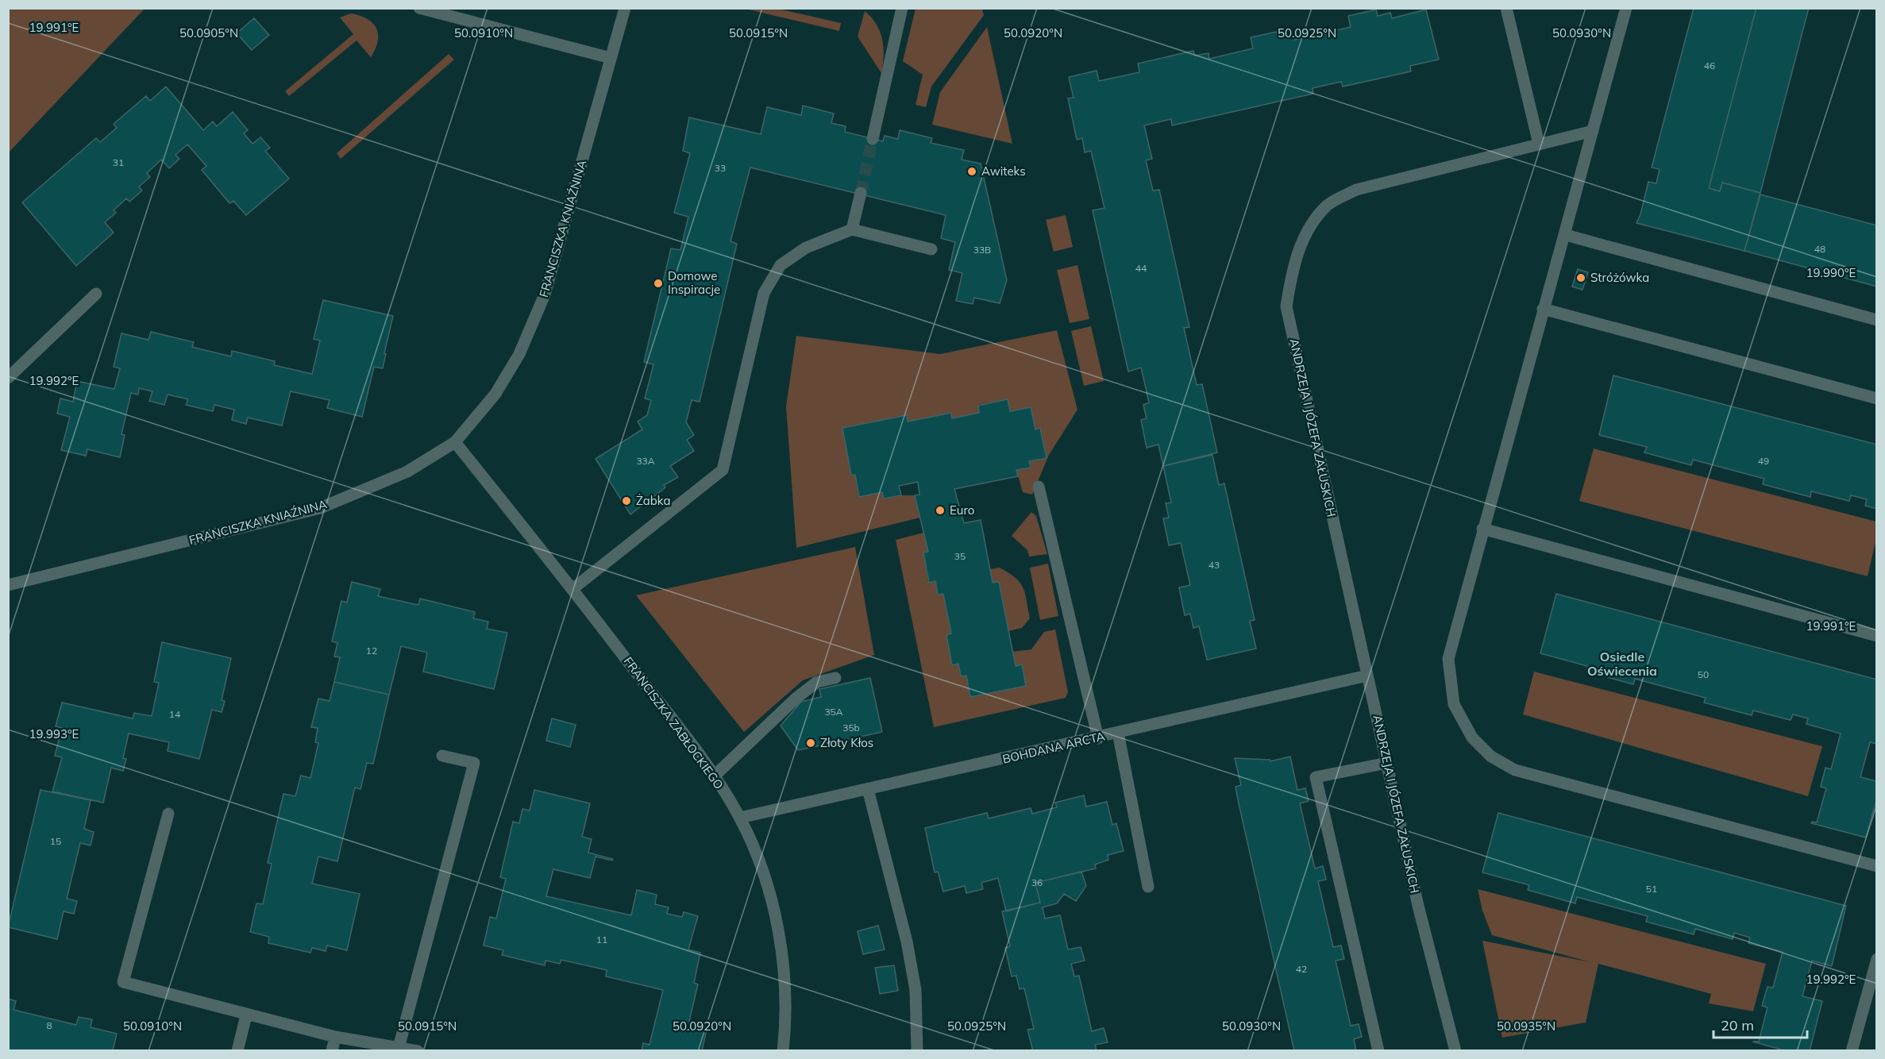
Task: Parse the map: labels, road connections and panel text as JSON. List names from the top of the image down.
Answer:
{
  "streets": {
    "street": [
      "FRANCISZKA KNIAŹNINA",
      "ANDRZEJA I JÓZEFA ZAŁUSKICH",
      "FRANCISZKA ZABŁOCKIEGO",
      "BOHDANA ARCTA"
    ]
  },
  "crossings": [
    ["FRANCISZKA KNIAŹNINA", "FRANCISZKA ZABŁOCKIEGO"],
    ["ANDRZEJA I JÓZEFA ZAŁUSKICH", "BOHDANA ARCTA"],
    ["FRANCISZKA ZABŁOCKIEGO", "BOHDANA ARCTA"]
  ],
  "districts": ["Osiedle Oświecenia"],
  "places": [
    "Awiteks",
    "Stróżówka",
    "Domowe Inspiracje",
    "Żabka",
    "Euro",
    "Złoty Kłos"
  ],
  "house_numbers": [
    "46",
    "31",
    "33",
    "48",
    "33B",
    "44",
    "33A",
    "49",
    "35",
    "43",
    "12",
    "50",
    "35A",
    "14",
    "35b",
    "15",
    "36",
    "51",
    "11",
    "42",
    "8"
  ],
  "scale_bar": "20 m",
  "coordinates": [
    "19.991°E",
    "50.0905°N",
    "50.0910°N",
    "50.0915°N",
    "50.0920°N",
    "50.0925°N",
    "50.0930°N",
    "19.990°E",
    "19.992°E",
    "19.993°E",
    "50.0935°N"
  ]
}
